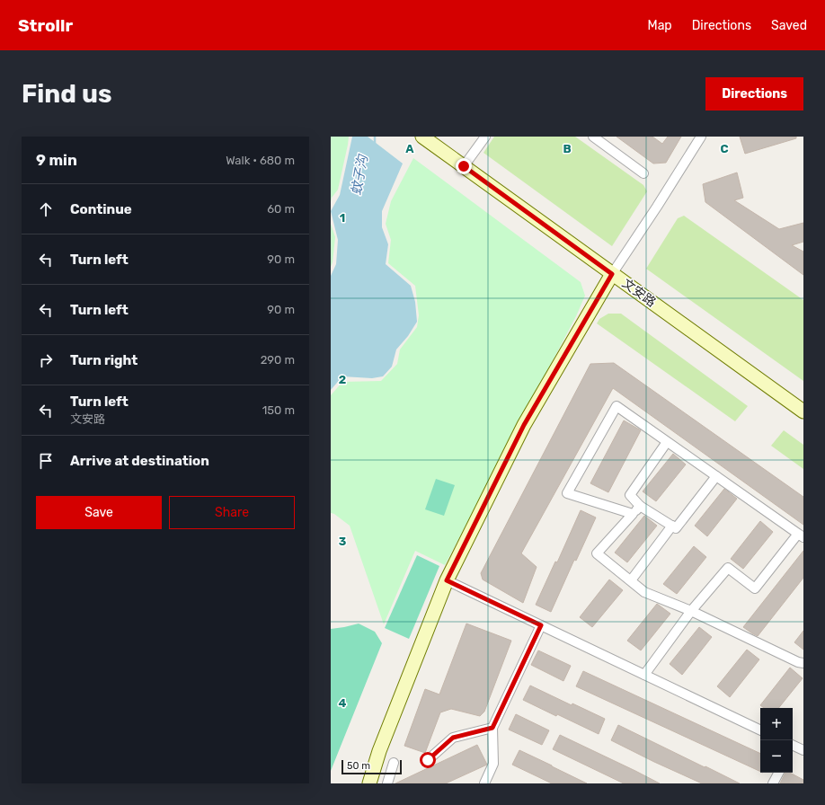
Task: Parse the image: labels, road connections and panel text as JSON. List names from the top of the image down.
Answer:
{
  "streets": {
    "street": ["文安路"]
  },
  "water": ["蚊子沟"],
  "scale_bar": "50 m",
  "page": {
    "header": "Strollr",
    "nav": ["Map", "Directions", "Saved"],
    "buttons": [
      "Directions",
      ["Save", "Share"]
    ],
    "title": "Find us",
    "heading": ["9 min", "Walk · 680 m"],
    "list": [
      ["Continue", "60 m"],
      ["Turn left", "90 m"],
      ["Turn left", "90 m"],
      ["Turn right", "290 m"],
      ["Turn left", "文安路", "150 m"],
      "Arrive at destination"
    ],
    "map_buttons": ["+", "−"],
    "scale": "50 m"
  },
  "grid": {
    "columns": ["A", "B", "C"],
    "rows": [
      "1",
      "2",
      "3",
      "4"
    ]
  }
}
